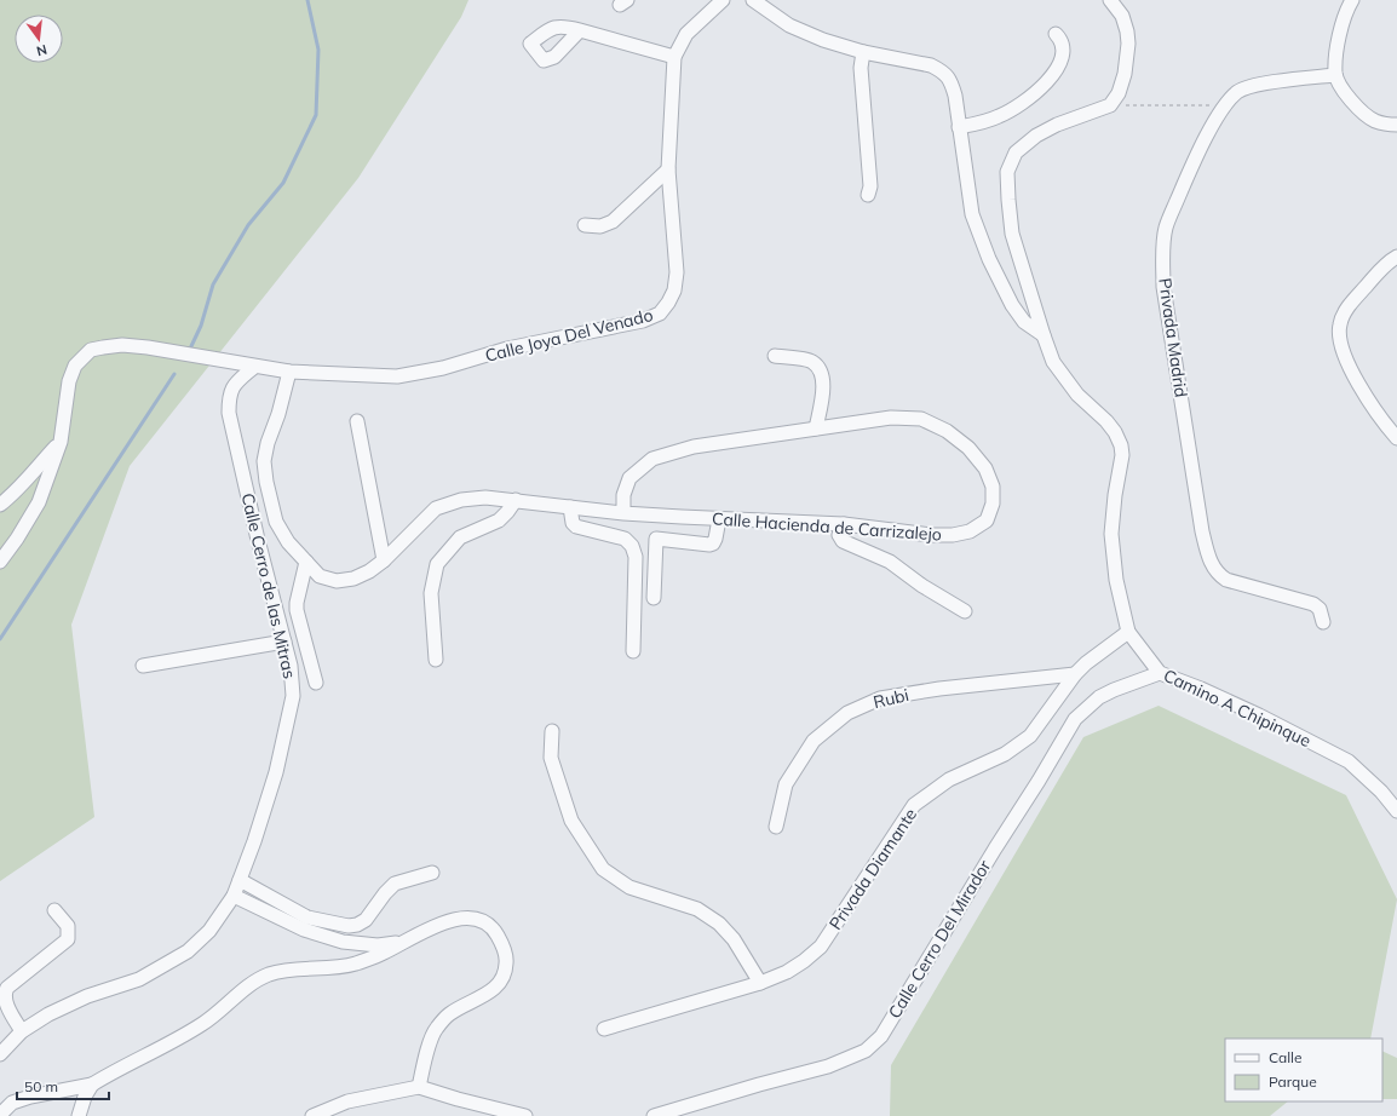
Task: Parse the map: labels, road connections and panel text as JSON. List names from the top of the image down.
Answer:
{
  "streets": {
    "street": [
      "Calle Joya Del Venado",
      "Privada Madrid",
      "Calle Hacienda de Carrizalejo",
      "Calle Cerro de las Mitras",
      "Rubi",
      "Camino A Chipinque",
      "Privada Diamante",
      "Calle Cerro Del Mirador"
    ]
  },
  "crossings": [
    ["Calle Joya Del Venado", "Calle Hacienda de Carrizalejo"],
    ["Calle Joya Del Venado", "Calle Cerro de las Mitras"],
    ["Rubi", "Privada Diamante"],
    ["Camino A Chipinque", "Privada Diamante"],
    ["Camino A Chipinque", "Calle Cerro Del Mirador"]
  ],
  "legend": ["Calle", "Parque"],
  "scale_bar": "50 m",
  "north": "bottom"
}
